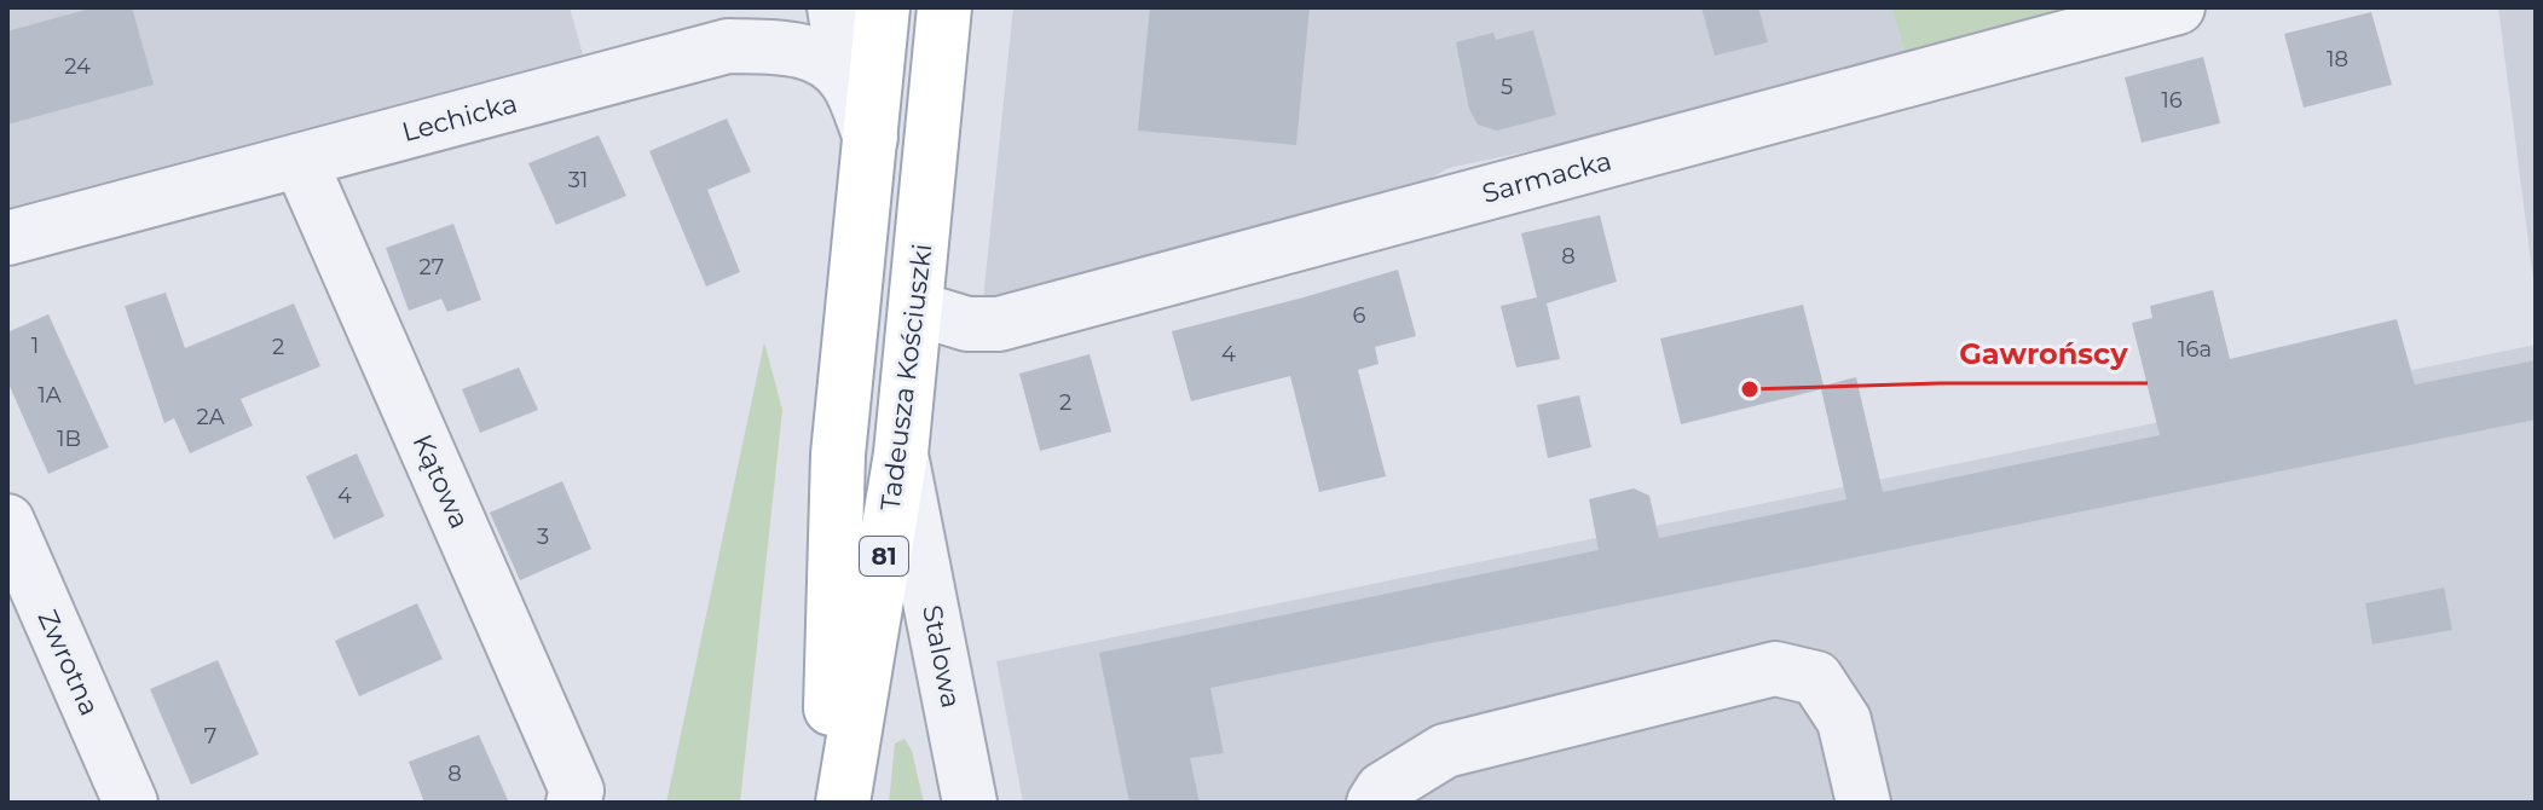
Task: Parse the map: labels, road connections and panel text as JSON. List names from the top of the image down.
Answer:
{
  "streets": {
    "main road": ["Tadeusza Kościuszki", "81"],
    "street": [
      "Lechicka",
      "Sarmacka",
      "Kątowa",
      "Stalowa",
      "Zwrotna"
    ]
  },
  "crossings": [
    ["Lechicka", "Kątowa"],
    ["Sarmacka", "Tadeusza Kościuszki"],
    ["Tadeusza Kościuszki", "Stalowa"]
  ],
  "places": ["Gawrońscy"],
  "house_numbers": [
    "18",
    "24",
    "5",
    "16",
    "31",
    "8",
    "27",
    "6",
    "1",
    "2",
    "16a",
    "4",
    "1A",
    "2",
    "2A",
    "1B",
    "4",
    "3",
    "7",
    "8"
  ]
}
